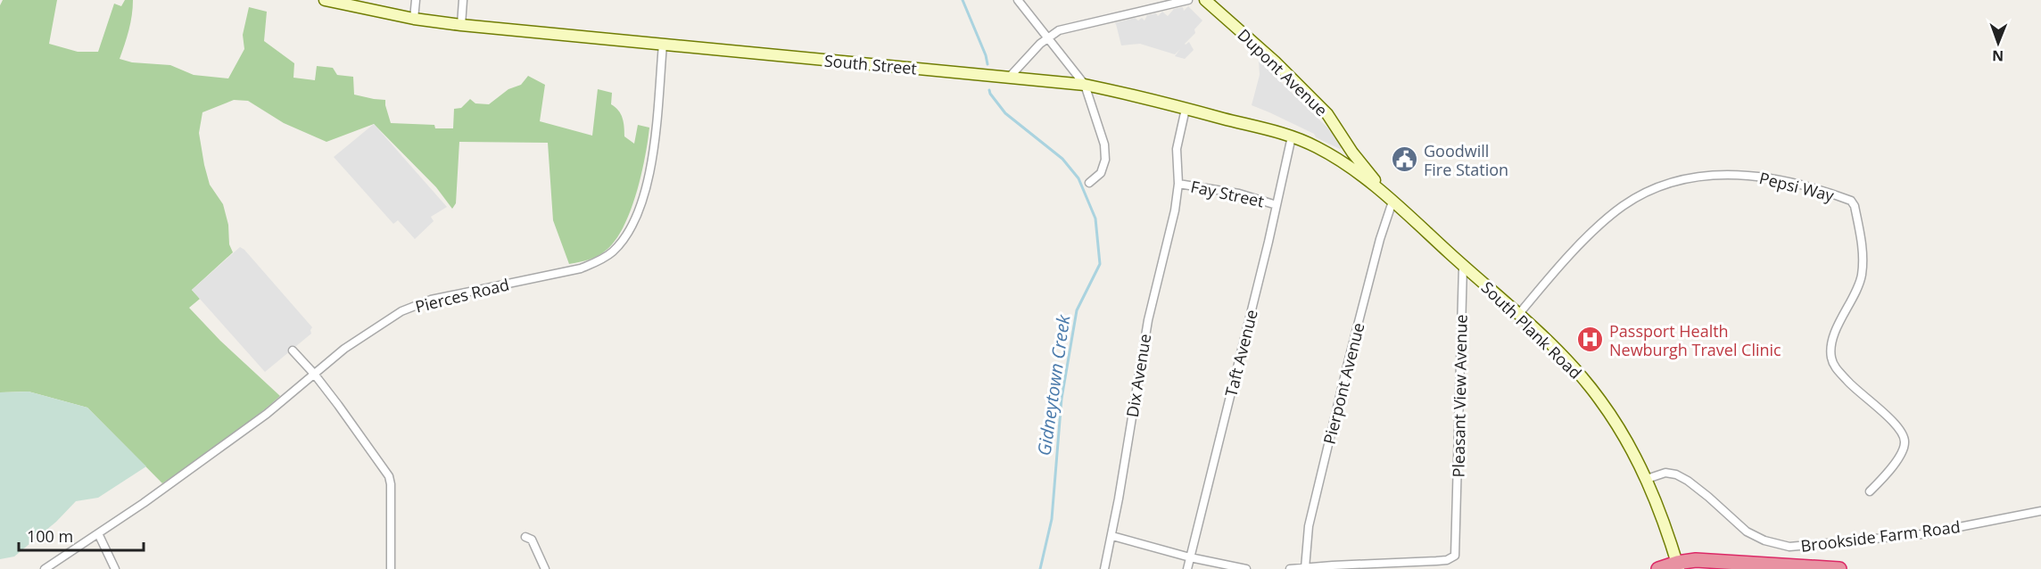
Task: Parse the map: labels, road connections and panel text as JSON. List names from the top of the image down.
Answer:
{
  "streets": {
    "street": [
      "South Street",
      "Dupont Avenue",
      "Pepsi Way",
      "Fay Street",
      "Pierces Road",
      "South Plank Road",
      "Taft Avenue",
      "Dix Avenue",
      "Pierpont Avenue",
      "Pleasant View Avenue",
      "Brookside Farm Road"
    ]
  },
  "crossings": [
    ["South Street", "Dupont Avenue"],
    ["South Street", "Pierces Road"],
    ["South Street", "South Plank Road"],
    ["South Street", "Taft Avenue"],
    ["South Street", "Dix Avenue"],
    ["South Street", "Pierpont Avenue"],
    ["Dupont Avenue", "South Plank Road"],
    ["Dupont Avenue", "Pierpont Avenue"],
    ["Pepsi Way", "South Plank Road"],
    ["Fay Street", "Taft Avenue"],
    ["Fay Street", "Dix Avenue"],
    ["South Plank Road", "Pierpont Avenue"],
    ["South Plank Road", "Pleasant View Avenue"],
    ["South Plank Road", "Brookside Farm Road"],
    ["Pierpont Avenue", "Pleasant View Avenue"]
  ],
  "water": ["Gidneytown Creek"],
  "places": {
    "public building": ["Goodwill Fire Station"],
    "hospital": ["Passport Health Newburgh Travel Clinic"]
  },
  "scale_bar": "100 m",
  "north": "bottom"
}
